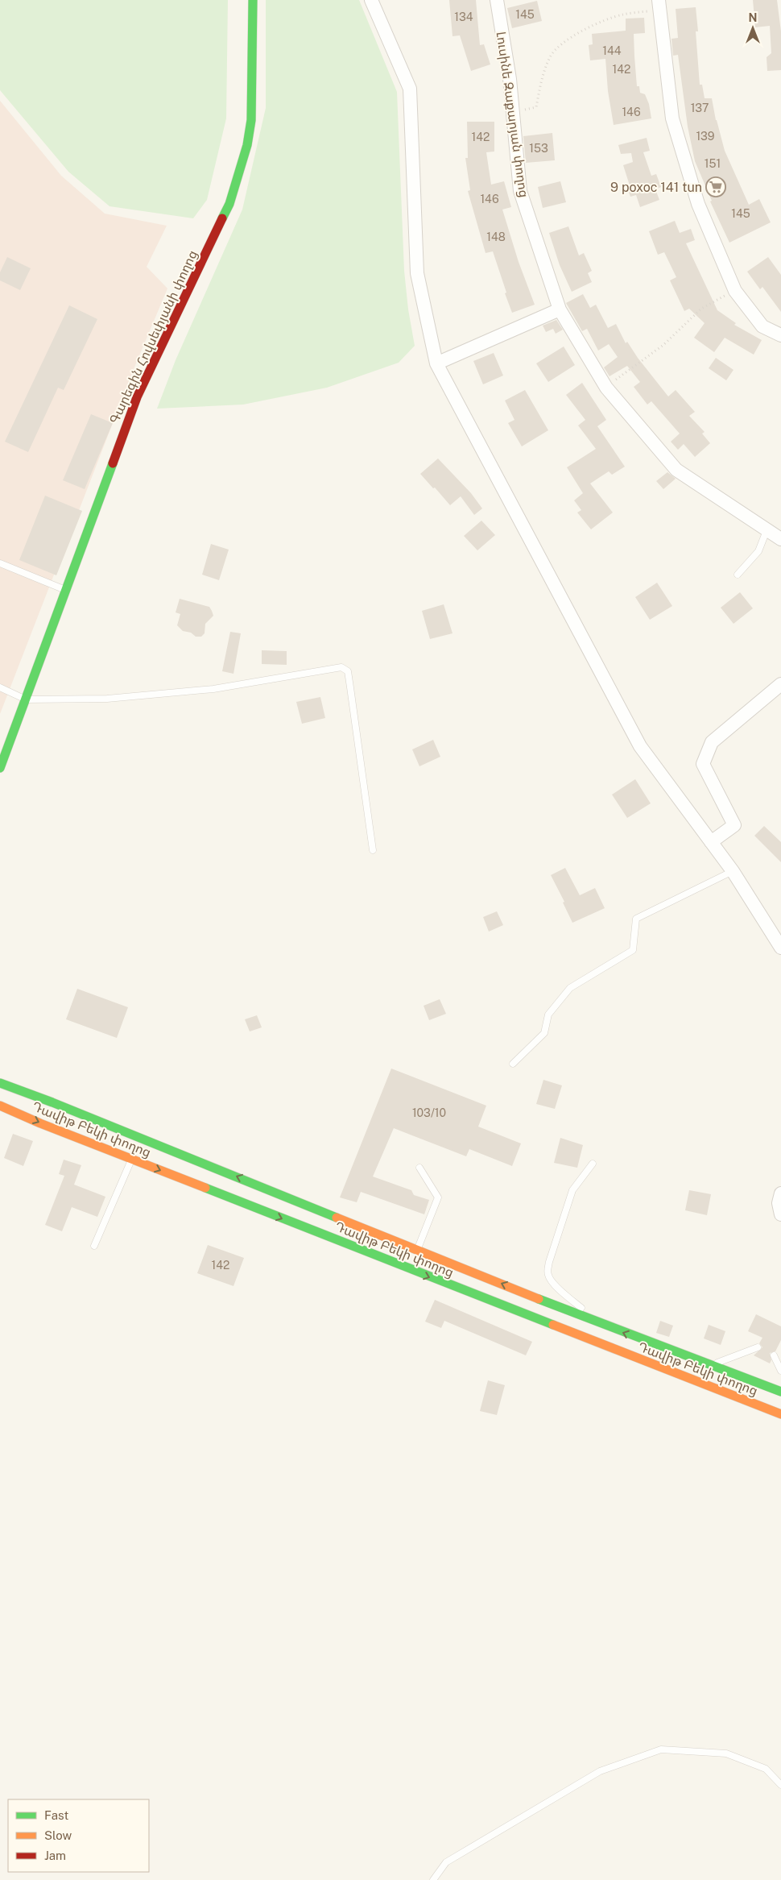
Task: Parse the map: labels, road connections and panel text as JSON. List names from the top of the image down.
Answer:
{
  "streets": {
    "main road": ["Գարեգին Հովսեփյանի փողոց", "Դավիթ Բեկի փողոց"],
    "street": ["Լուսինե Զաքարյան փողոց"]
  },
  "places": {
    "supermarket": ["9 poxoc 141 tun"]
  },
  "house_numbers": [
    "145",
    "134",
    "144",
    "142",
    "137",
    "146",
    "139",
    "142",
    "153",
    "151",
    "146",
    "145",
    "148",
    "103/10",
    "142"
  ],
  "legend": ["Fast", "Slow", "Jam"],
  "north": "top"
}
